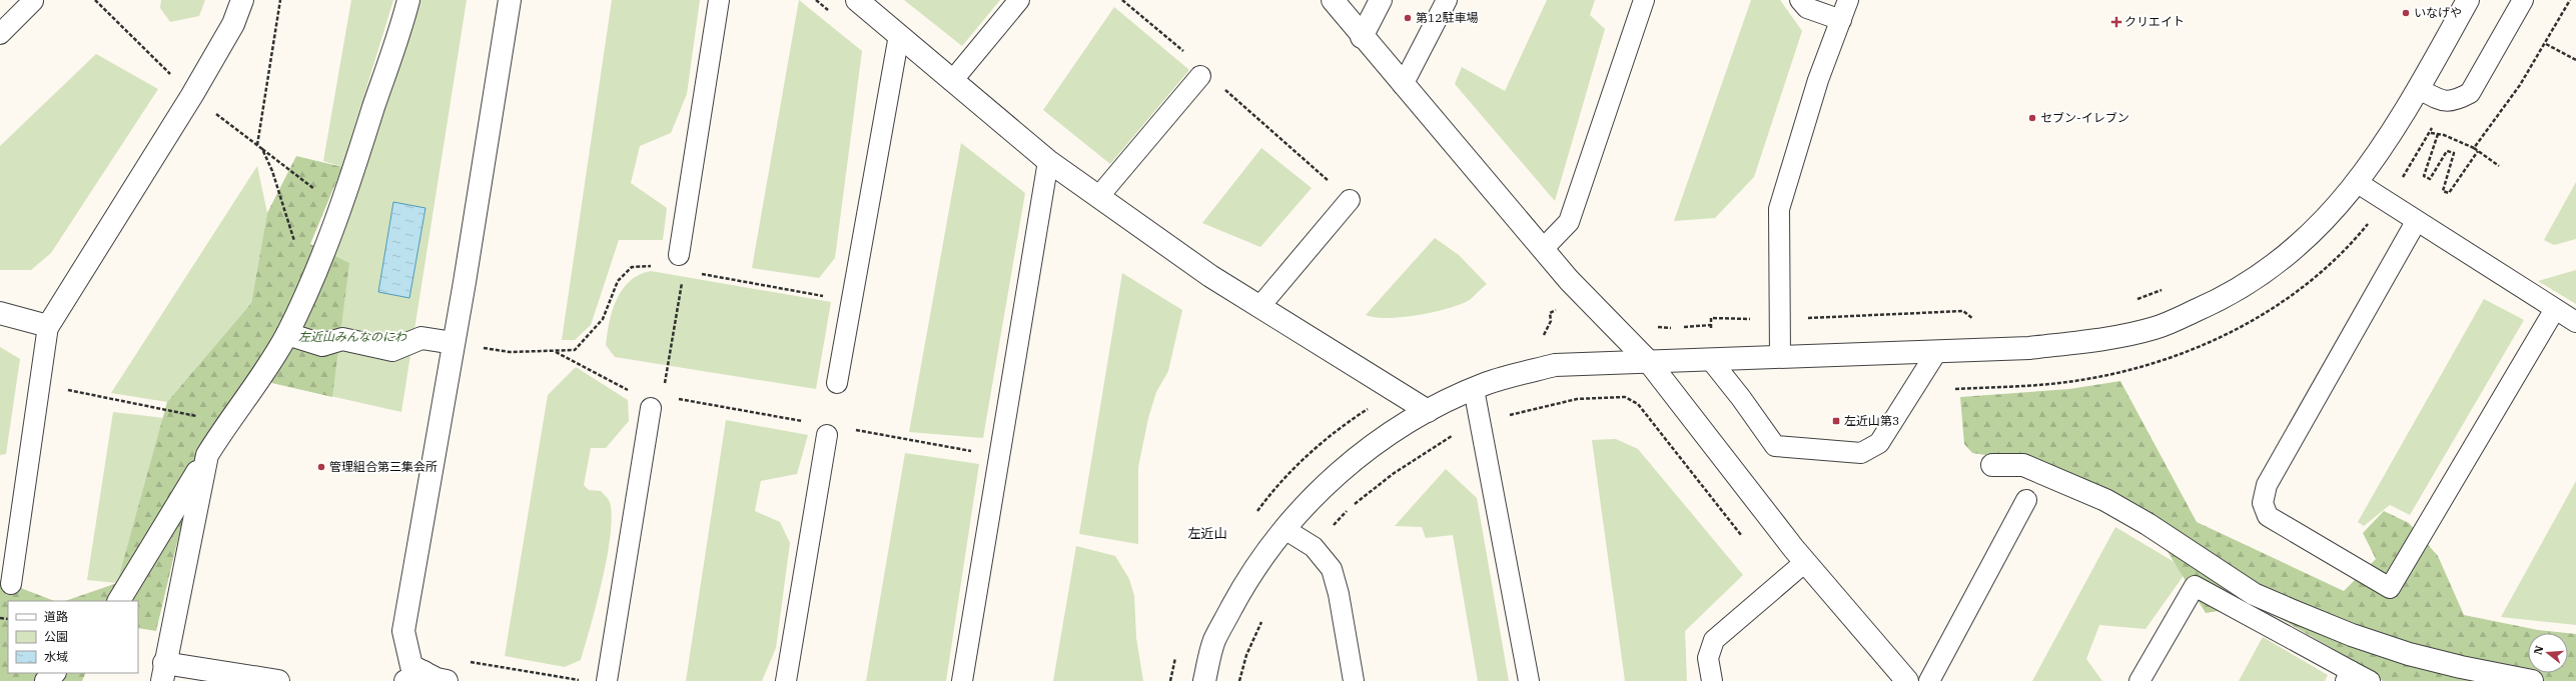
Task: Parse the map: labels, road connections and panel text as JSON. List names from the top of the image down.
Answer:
{
  "districts": ["左近山"],
  "parks": ["左近山みんなのにわ"],
  "places": {
    "other": [
      "いなげや",
      "第12駐車場",
      "セブン-イレブン",
      "管理組合第三集会所"
    ],
    "health": ["クリエイト"],
    "transit": ["左近山第3"]
  },
  "legend": ["道路", "公園", "水域"],
  "north": "left"
}
